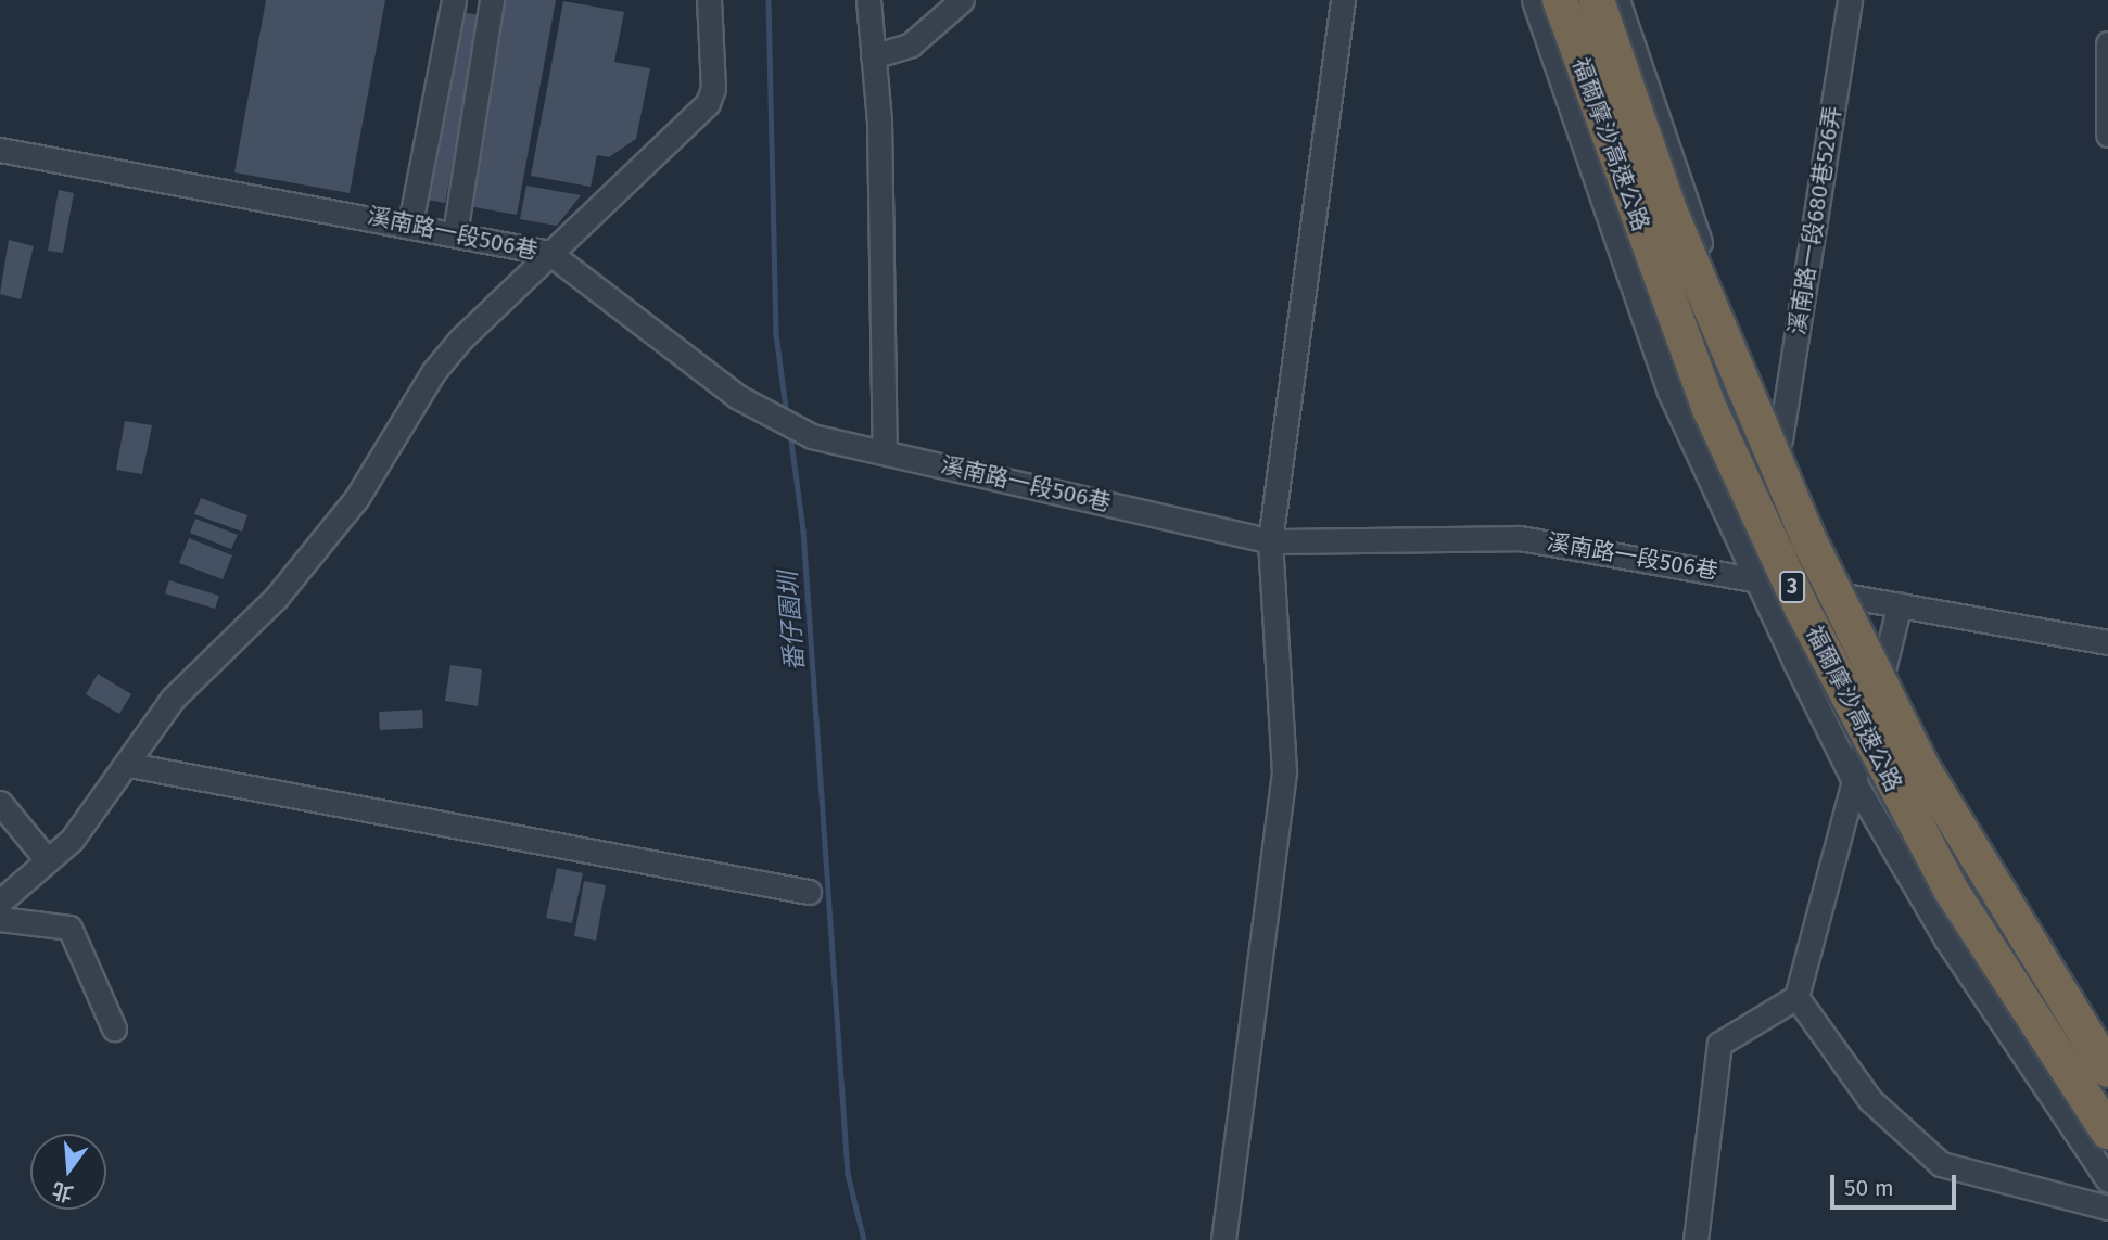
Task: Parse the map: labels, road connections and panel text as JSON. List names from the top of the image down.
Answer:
{
  "streets": {
    "highway": ["福爾摩沙高速公路", "3"],
    "street": ["溪南路一段680巷526弄", "溪南路一段506巷"]
  },
  "water": ["番仔園圳"],
  "scale_bar": "50 m",
  "north": "bottom"
}
